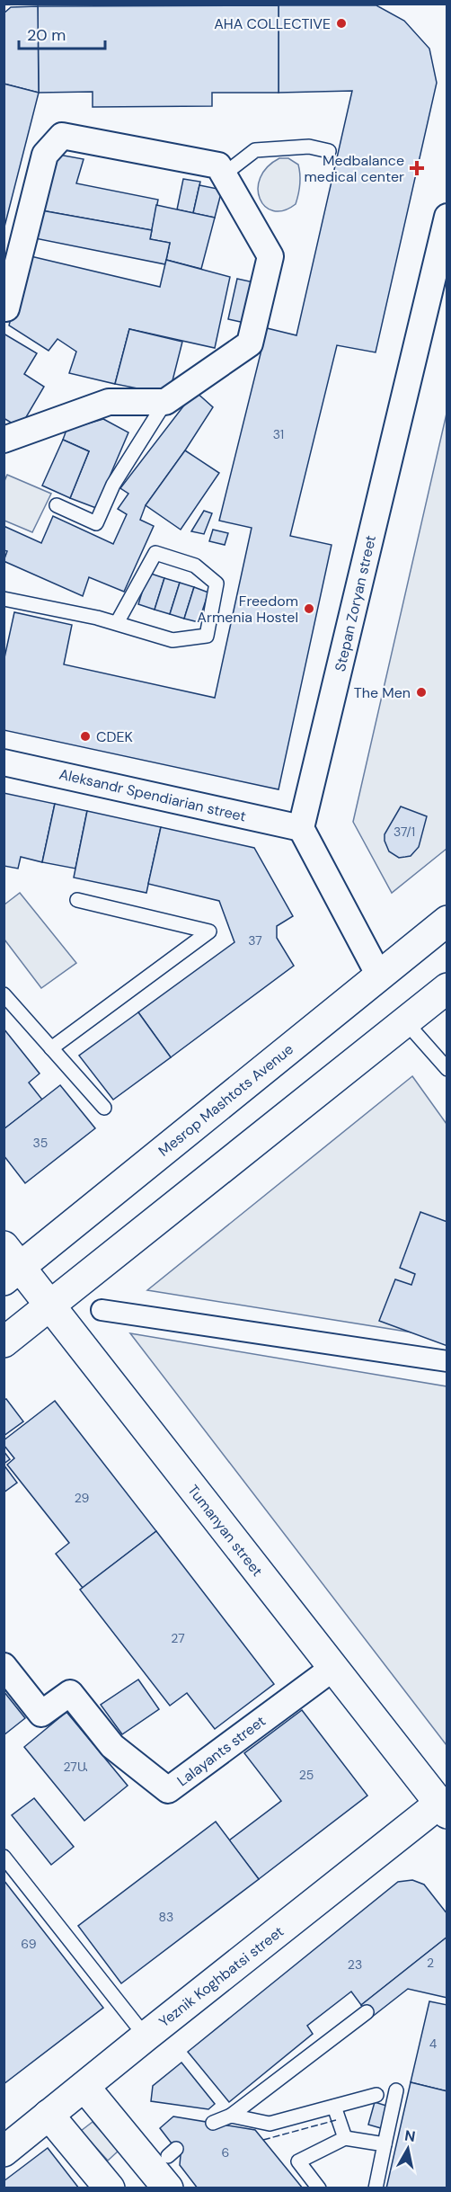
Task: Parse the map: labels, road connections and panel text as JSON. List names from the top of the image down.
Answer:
{
  "streets": {
    "main road": ["Mesrop Mashtots Avenue", "Tumanyan street", "Yeznik Koghbatsi street"],
    "street": ["Stepan Zoryan street", "Aleksandr Spendiarian street", "Lalayants street"]
  },
  "crossings": [
    ["Stepan Zoryan street", "Aleksandr Spendiarian street"],
    ["Mesrop Mashtots Avenue", "Tumanyan street"],
    ["Tumanyan street", "Lalayants street"],
    ["Tumanyan street", "Yeznik Koghbatsi street"]
  ],
  "places": {
    "other": [
      "AHA COLLECTIVE",
      "Freedom Armenia Hostel",
      "The Men",
      "CDEK"
    ],
    "health": ["Medbalance medical center"]
  },
  "house_numbers": [
    "31",
    "37/1",
    "37",
    "35",
    "29",
    "27",
    "27Ա",
    "25",
    "83",
    "69",
    "2",
    "23",
    "4",
    "6"
  ],
  "scale_bar": "20 m",
  "north": "top"
}
